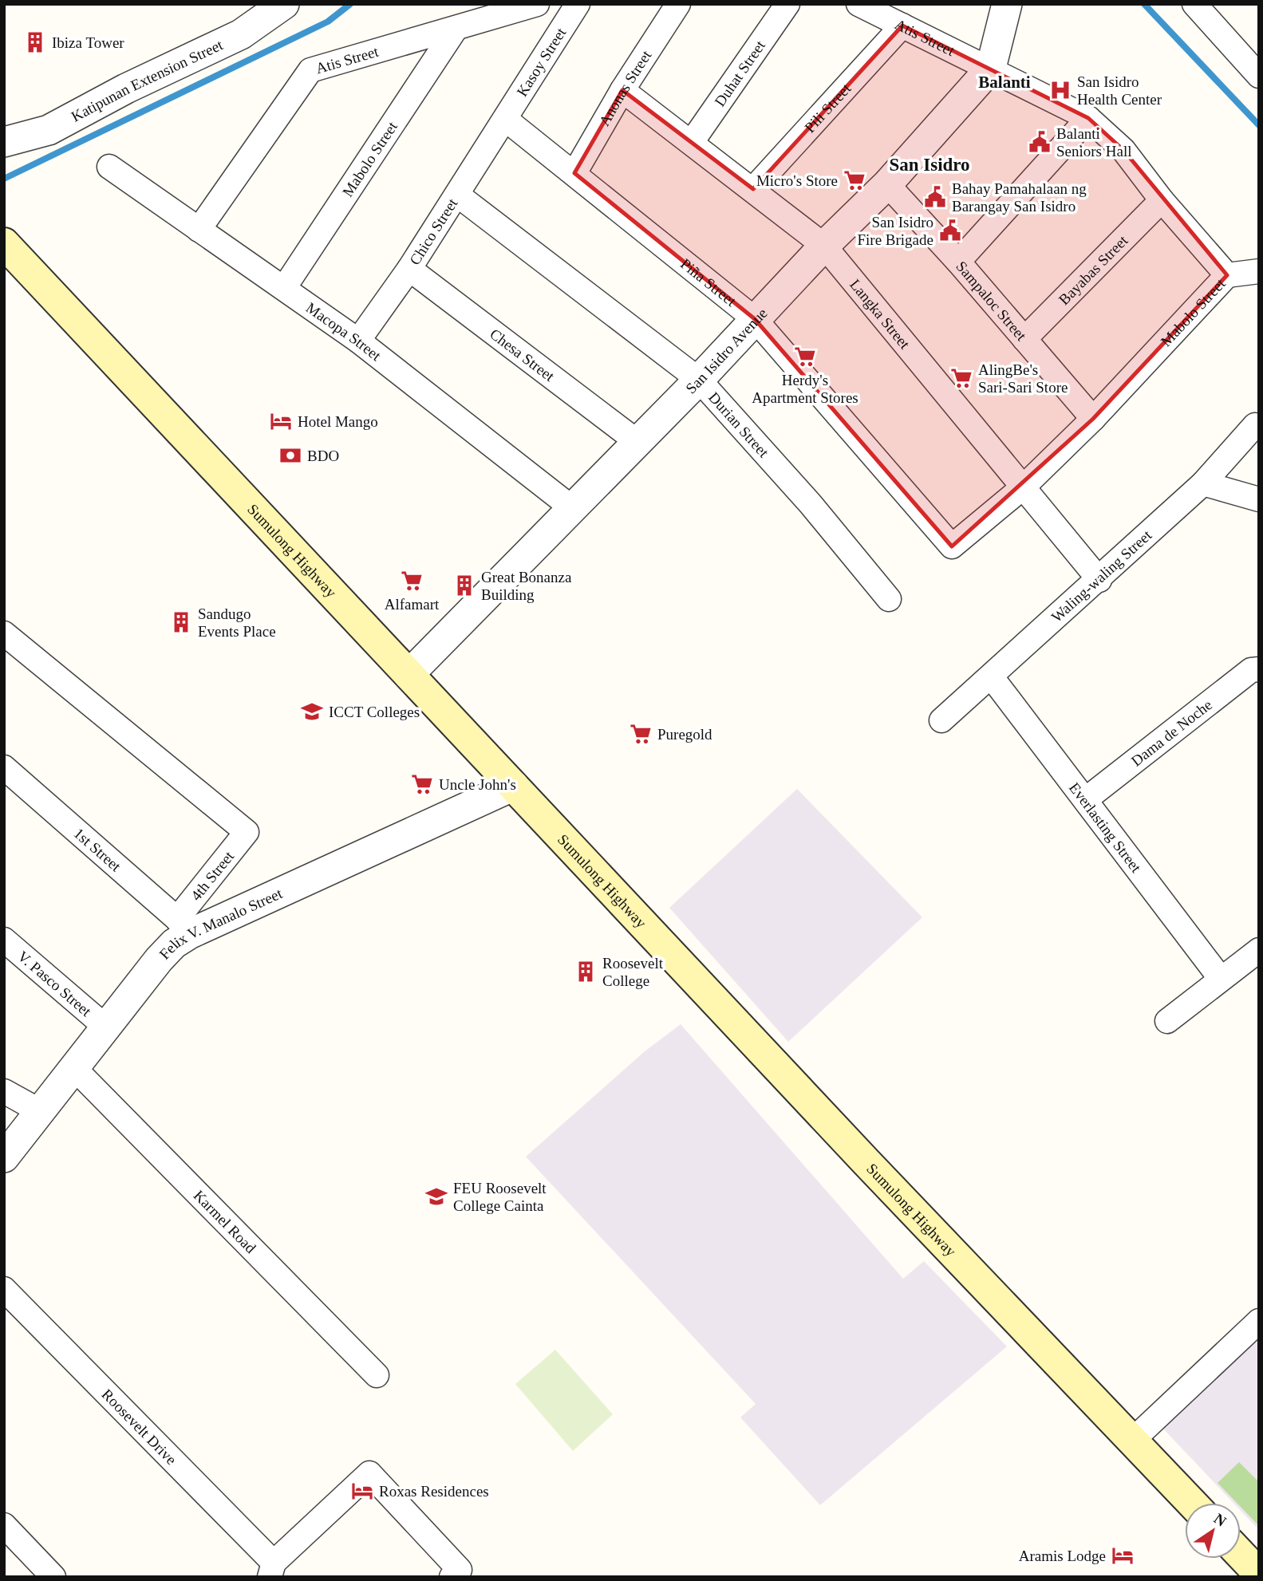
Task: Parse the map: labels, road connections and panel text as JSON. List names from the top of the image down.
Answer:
{
  "streets": {
    "main road": ["Sumulong Highway"],
    "street": [
      "Atis Street",
      "Kasoy Street",
      "Duhat Street",
      "Katipunan Extension Street",
      "Anonas Street",
      "Pili Street",
      "Mabolo Street",
      "Chico Street",
      "Bayabas Street",
      "Piña Street",
      "Sampaloc Street",
      "Langka Street",
      "Macopa Street",
      "San Isidro Avenue",
      "Chesa Street",
      "Durian Street",
      "Waling-waling Street",
      "Dama de Noche",
      "Everlasting Street",
      "1st Street",
      "4th Street",
      "Felix V. Manalo Street",
      "V. Pasco Street",
      "Karmel Road",
      "Roosevelt Drive"
    ]
  },
  "crossings": [
    ["Atis Street", "Pili Street"],
    ["Atis Street", "Mabolo Street"],
    ["Atis Street", "Macopa Street"],
    ["Atis Street", "San Isidro Avenue"],
    ["Kasoy Street", "Chico Street"],
    ["Kasoy Street", "Piña Street"],
    ["Duhat Street", "Langka Street"],
    ["Anonas Street", "Piña Street"],
    ["Anonas Street", "Langka Street"],
    ["Pili Street", "Langka Street"],
    ["Mabolo Street", "Bayabas Street"],
    ["Mabolo Street", "Piña Street"],
    ["Mabolo Street", "Sampaloc Street"],
    ["Mabolo Street", "Langka Street"],
    ["Mabolo Street", "Macopa Street"],
    ["Mabolo Street", "San Isidro Avenue"],
    ["Chico Street", "Piña Street"],
    ["Chico Street", "Macopa Street"],
    ["Chico Street", "Chesa Street"],
    ["Chico Street", "Durian Street"],
    ["Bayabas Street", "Sampaloc Street"],
    ["Piña Street", "San Isidro Avenue"],
    ["Sampaloc Street", "San Isidro Avenue"],
    ["Langka Street", "San Isidro Avenue"],
    ["Langka Street", "Waling-waling Street"],
    ["Macopa Street", "San Isidro Avenue"],
    ["San Isidro Avenue", "Chesa Street"],
    ["San Isidro Avenue", "Durian Street"],
    ["San Isidro Avenue", "Sumulong Highway"],
    ["Sumulong Highway", "Felix V. Manalo Street"],
    ["Waling-waling Street", "Everlasting Street"],
    ["Dama de Noche", "Everlasting Street"],
    ["1st Street", "4th Street"],
    ["1st Street", "Felix V. Manalo Street"],
    ["4th Street", "Felix V. Manalo Street"],
    ["Felix V. Manalo Street", "V. Pasco Street"],
    ["Felix V. Manalo Street", "Karmel Road"]
  ],
  "districts": ["Balanti", "San Isidro"],
  "places": {
    "building": [
      "Ibiza Tower",
      "Great Bonanza Building",
      "Sandugo Events Place",
      "Roosevelt College"
    ],
    "hospital": ["San Isidro Health Center"],
    "public building": ["Balanti Seniors Hall", "Bahay Pamahalaan ng Barangay San Isidro", "San Isidro Fire Brigade"],
    "supermarket": [
      "Micro's Store",
      "Herdy's Apartment Stores",
      "AlingBe's Sari-Sari Store",
      "Alfamart",
      "Puregold",
      "Uncle John's"
    ],
    "hotel": ["Hotel Mango", "Roxas Residences", "Aramis Lodge"],
    "bank": ["BDO"],
    "school or university": ["ICCT Colleges", "FEU Roosevelt College Cainta"]
  },
  "north": "top right"
}
